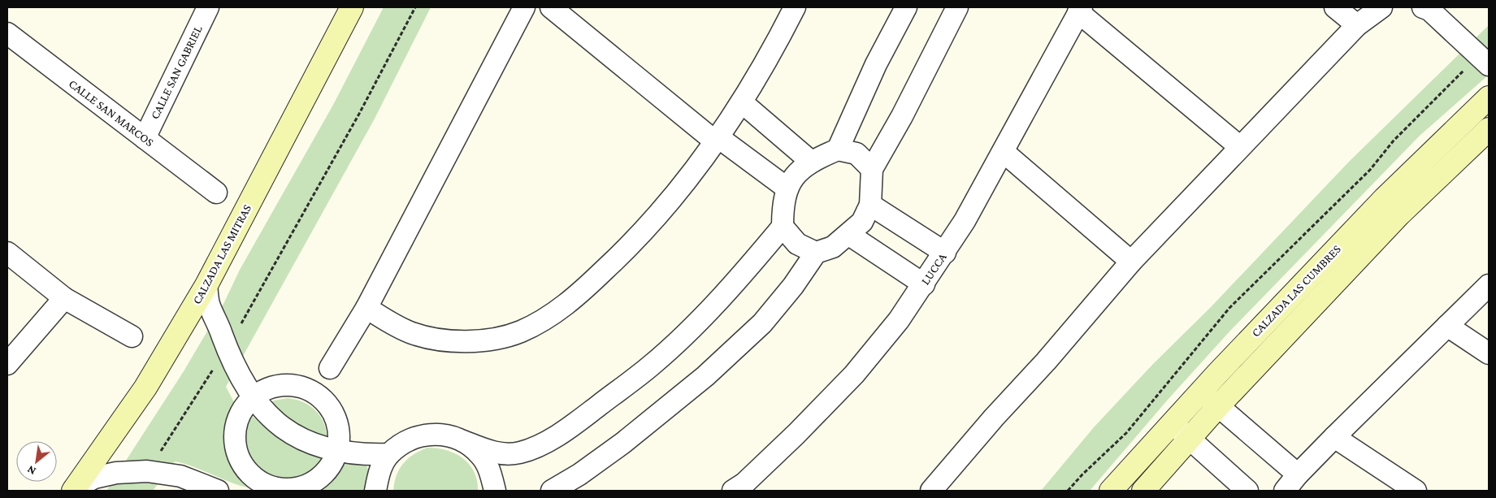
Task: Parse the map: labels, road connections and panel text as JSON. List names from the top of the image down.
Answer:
{
  "streets": {
    "street": [
      "CALLE SAN GABRIEL",
      "CALLE SAN MARCOS",
      "CALZADA LAS MITRAS",
      "LUCCA",
      "CALZADA LAS CUMBRES"
    ]
  },
  "crossings": [
    ["CALLE SAN GABRIEL", "CALLE SAN MARCOS"]
  ],
  "north": "bottom left"
}
